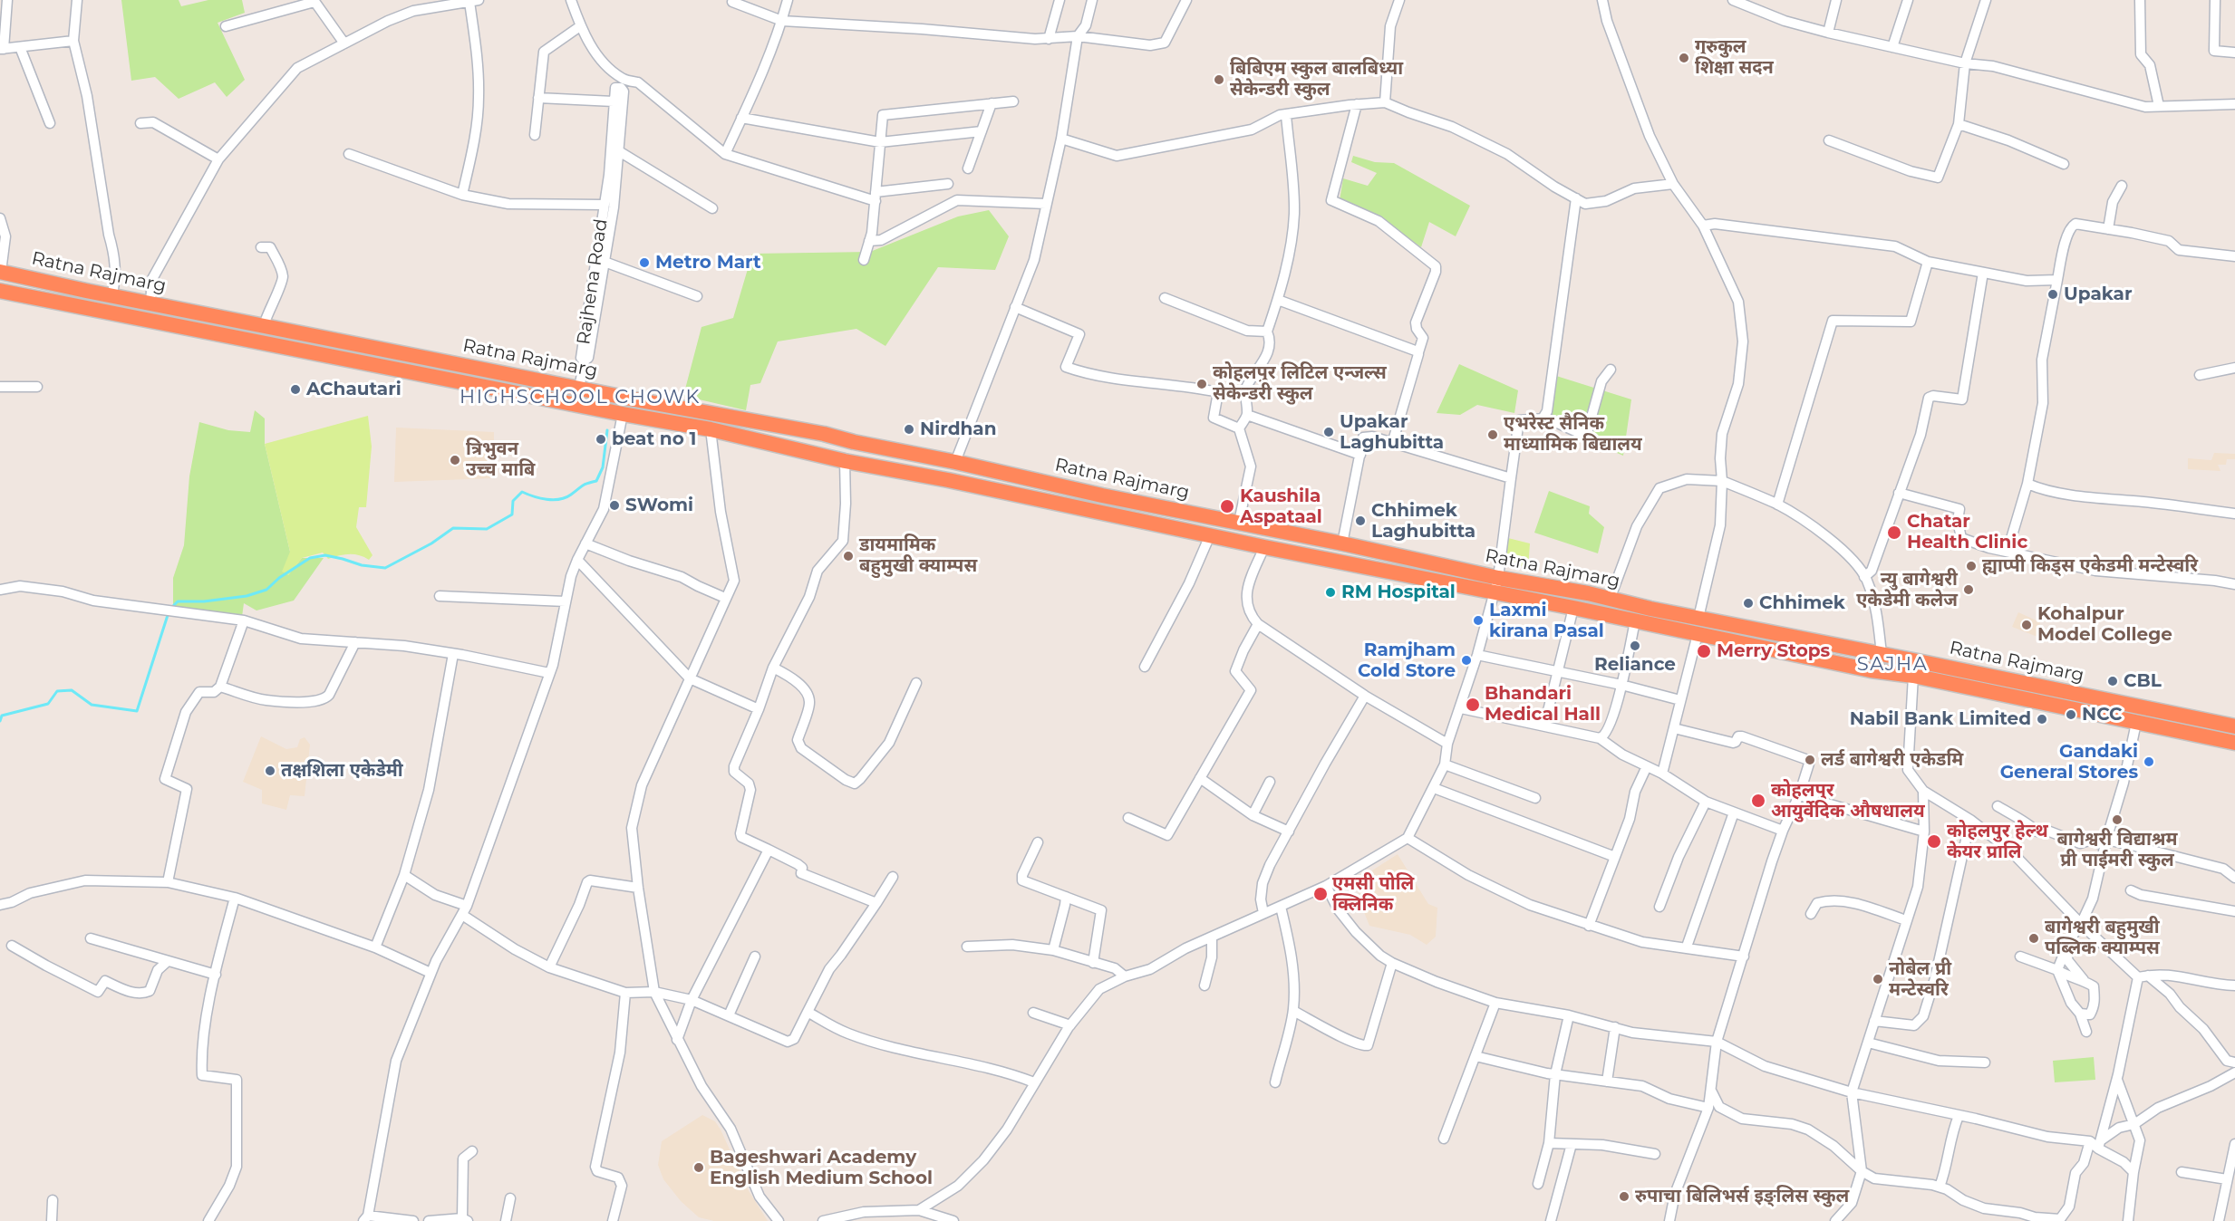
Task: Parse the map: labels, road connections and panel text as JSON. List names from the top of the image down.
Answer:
{
  "streets": {
    "highway": ["Ratna Rajmarg"],
    "street": ["Rajhena Road"]
  },
  "crossings": [
    ["Ratna Rajmarg", "Rajhena Road"]
  ],
  "districts": ["HIGHSCHOOL CHOWK", "SAJHA"],
  "places": [
    "गुरुकुल शिक्षा सदन",
    "बिबिएम स्कुल बालबिध्या सेकेन्डरी स्कुल",
    "Metro Mart",
    "Upakar",
    "कोहलपुर लिटिल एन्जल्स सेकेन्डरी स्कुल",
    "AChautari",
    "Nirdhan",
    "Upakar Laghubitta",
    "एभरेस्ट सैनिक माध्यामिक बिद्यालय",
    "beat no 1",
    "त्रिभुवन उच्च माबि",
    "SWomi",
    "Kaushila Aspataal",
    "Chhimek Laghubitta",
    "Chatar Health Clinic",
    "डायमामिक बहुमुखी क्याम्पस",
    "ह्याप्पी किड्स एकेडमी मन्टेस्वरि",
    "न्यु बागेश्वरी एकेडेमी कलेज",
    "RM Hospital",
    "Chhimek",
    "Laxmi kirana Pasal",
    "Kohalpur Model College",
    "Reliance",
    "Merry Stops",
    "Ramjham Cold Store",
    "CBL",
    "Bhandari Medical Hall",
    "NCC",
    "Nabil Bank Limited",
    "लर्ड बागेश्वरी एकेडमि",
    "Gandaki General Stores",
    "तक्षशिला एकेडेमी",
    "कोहलपुर आयुर्वेदिक औषधालय",
    "बागेश्वरी विद्याश्रम प्री पाईमरी स्कुल",
    "कोहलपुर हेल्थ केयर प्रालि",
    "एमसी पोलि क्लिनिक",
    "बागेश्वरी बहुमुखी पब्लिक क्याम्पस",
    "नोबेल प्री मन्टेस्वरि",
    "Bageshwari Academy English Medium School",
    "रुपाचा बिलिभर्स इङ्लिस स्कुल"
  ]
}
